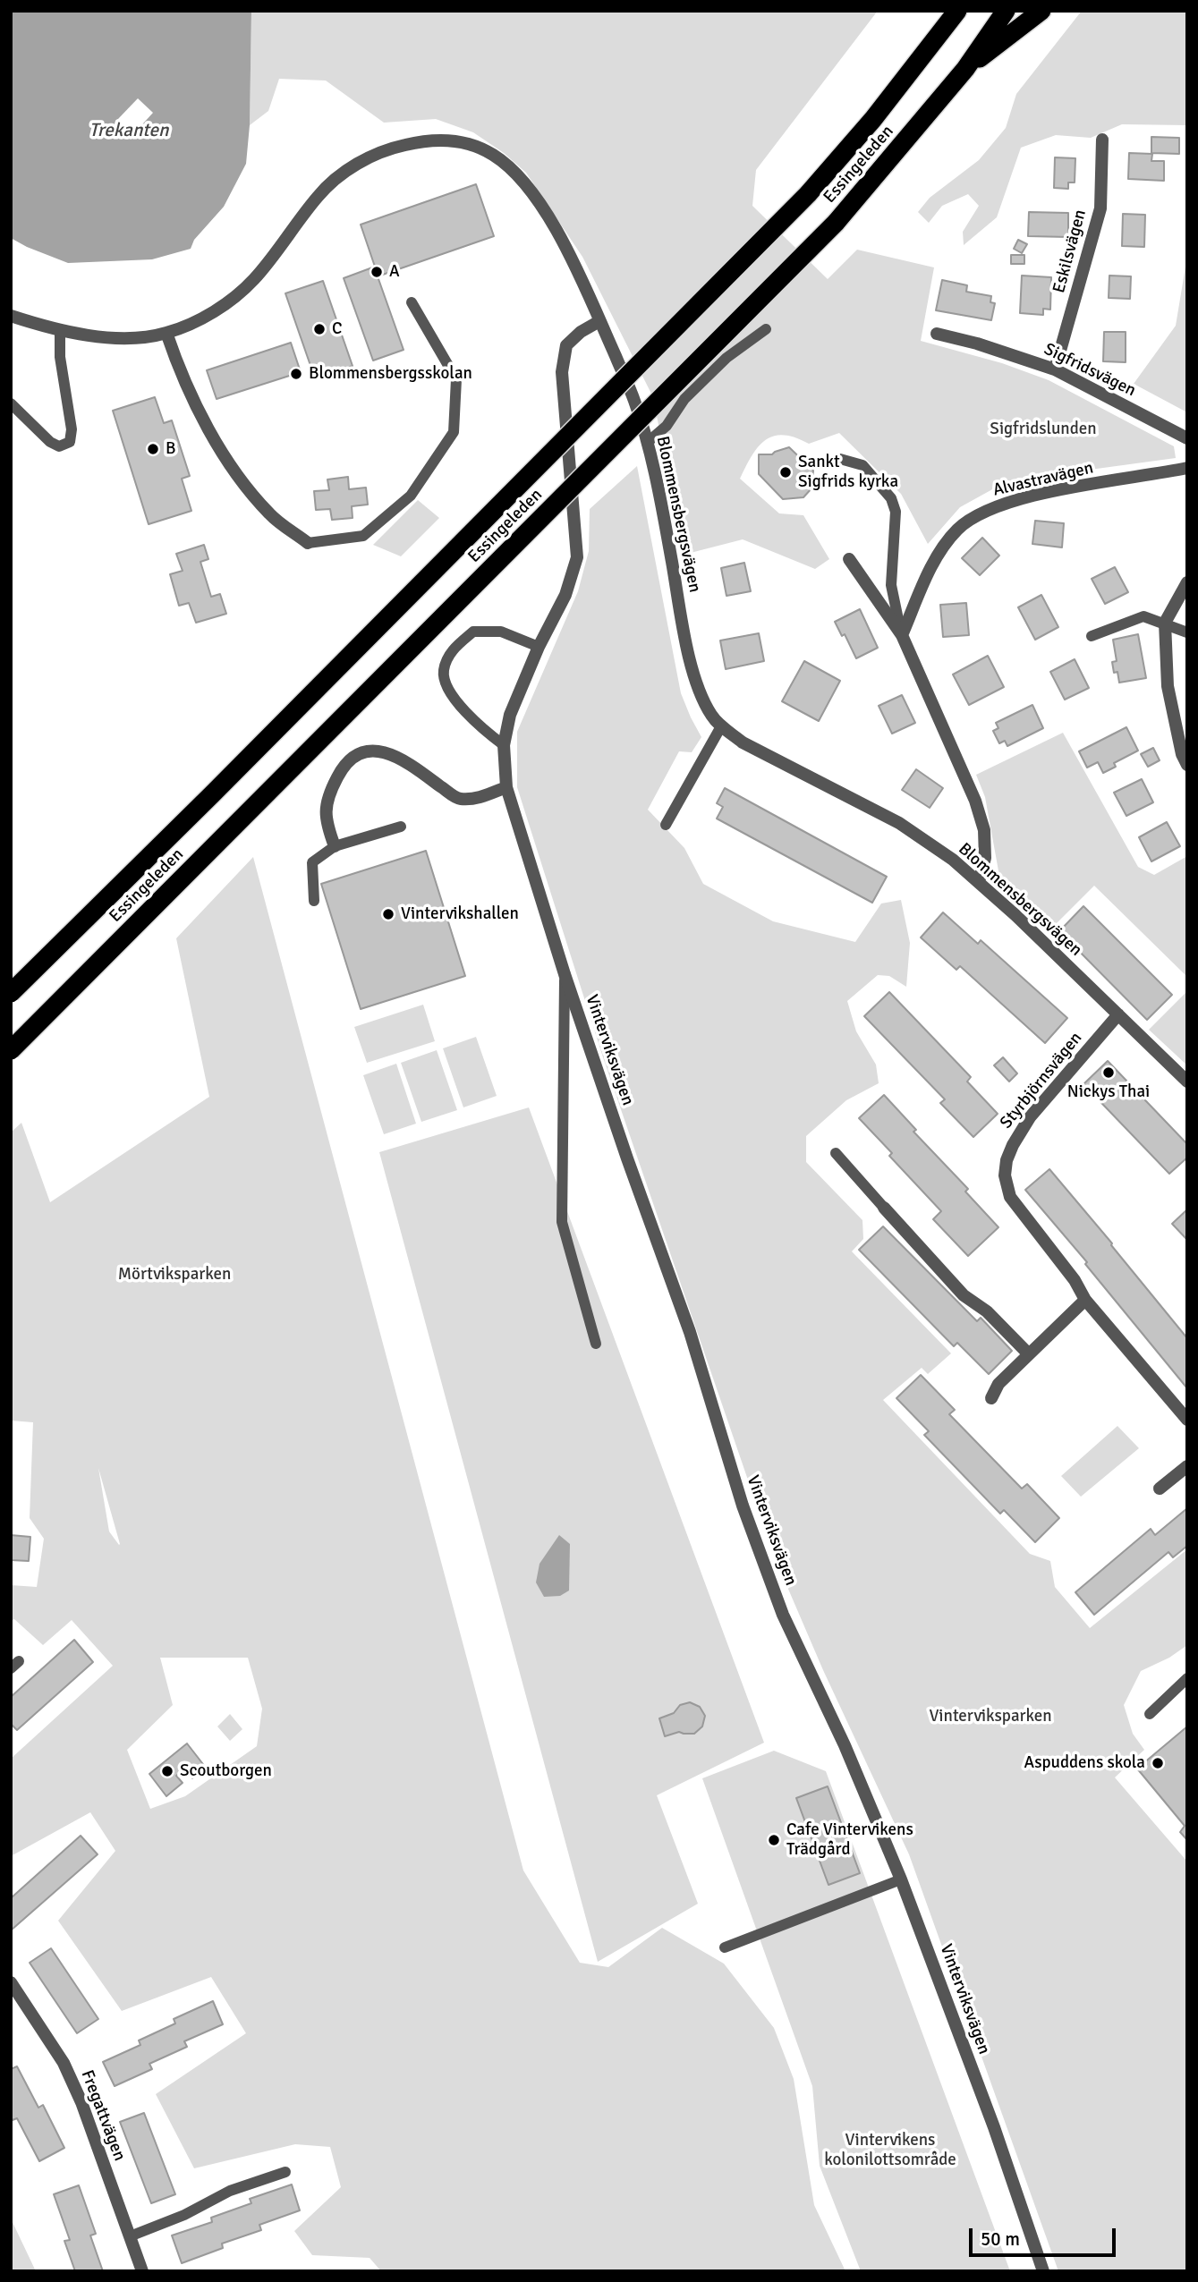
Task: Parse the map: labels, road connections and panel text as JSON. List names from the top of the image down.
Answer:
{
  "streets": {
    "highway": ["Essingeleden"],
    "street": [
      "Eskilsvägen",
      "Sigfridsvägen",
      "Alvastravägen",
      "Blommensbergsvägen",
      "Vinterviksvägen",
      "Styrbjörnsvägen",
      "Fregattvägen"
    ]
  },
  "crossings": [
    ["Eskilsvägen", "Sigfridsvägen"],
    ["Blommensbergsvägen", "Vinterviksvägen"],
    ["Blommensbergsvägen", "Styrbjörnsvägen"]
  ],
  "water": ["Trekanten"],
  "parks": [
    "Sigfridslunden",
    "Mörtviksparken",
    "Vinterviksparken",
    "Vintervikens kolonilottsområde"
  ],
  "places": [
    "A",
    "C",
    "Blommensbergsskolan",
    "B",
    "Sankt Sigfrids kyrka",
    "Vintervikshallen",
    "Nickys Thai",
    "Aspuddens skola",
    "Scoutborgen",
    "Cafe Vintervikens Trädgård"
  ],
  "scale_bar": "50 m"
}
